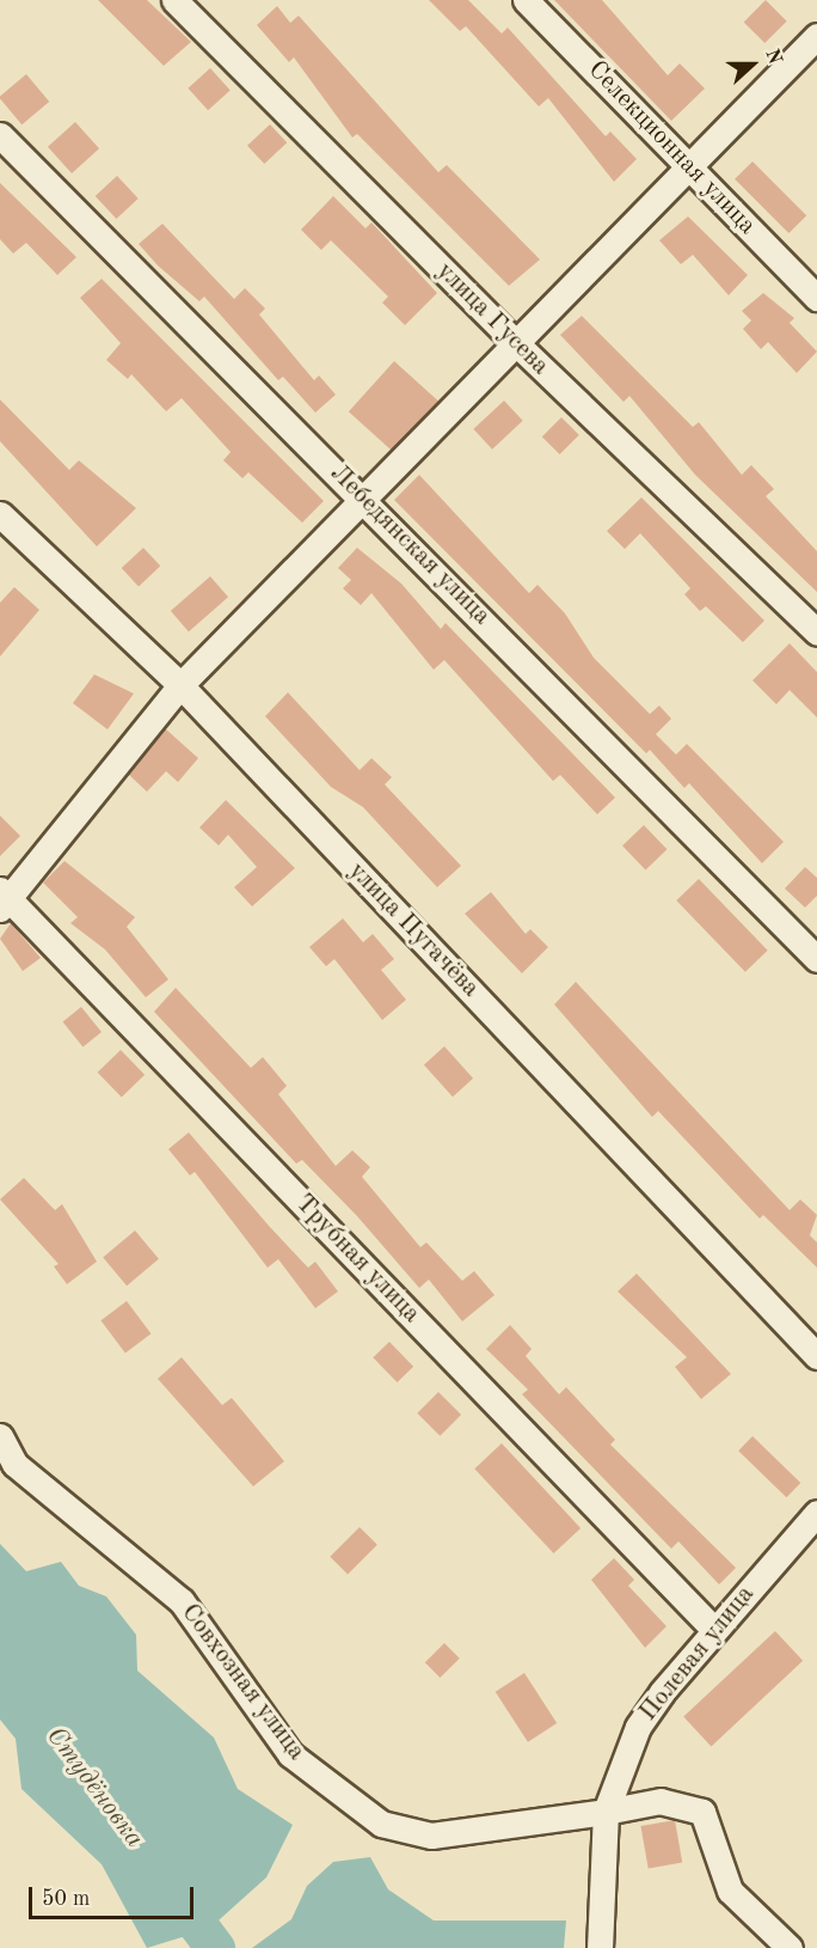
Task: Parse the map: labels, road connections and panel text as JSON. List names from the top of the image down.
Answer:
{
  "streets": {
    "street": [
      "Селекционная улица",
      "улица Гусева",
      "Лебедянская улица",
      "улица Пугачёва",
      "Трубная улица",
      "Полевая улица",
      "Совхозная улица"
    ]
  },
  "crossings": [
    ["Трубная улица", "Полевая улица"],
    ["Полевая улица", "Совхозная улица"]
  ],
  "water": ["Студёновка"],
  "scale_bar": "50 m",
  "north": "right"
}
